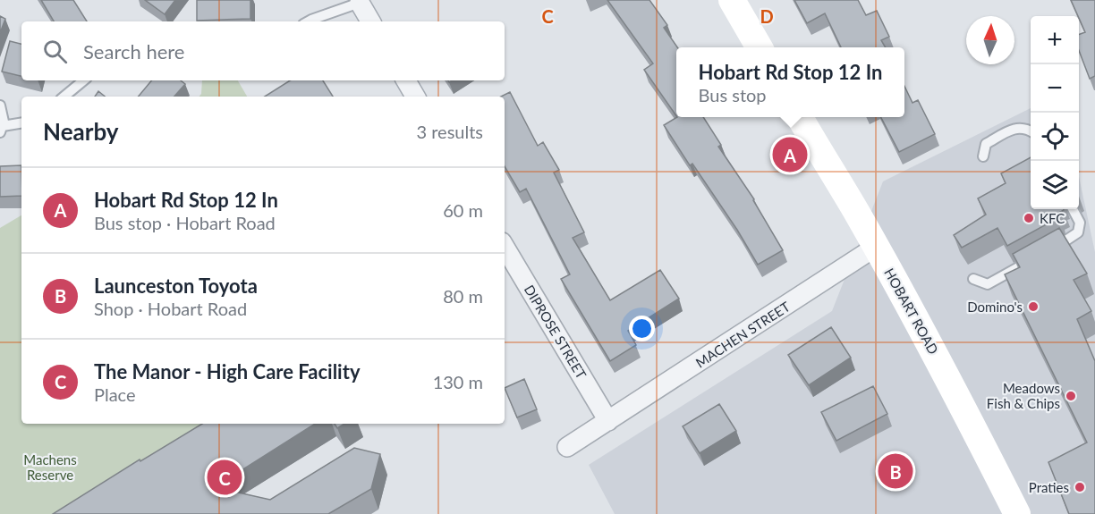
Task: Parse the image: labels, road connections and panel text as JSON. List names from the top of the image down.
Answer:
{
  "streets": {
    "main road": ["HOBART ROAD"],
    "street": ["DIPROSE STREET", "MACHEN STREET"]
  },
  "crossings": [
    ["HOBART ROAD", "MACHEN STREET"],
    ["DIPROSE STREET", "MACHEN STREET"]
  ],
  "parks": ["Machens Reserve"],
  "places": [
    "KFC",
    "Domino's",
    "Meadows Fish & Chips",
    "Praties"
  ],
  "north": "top",
  "page": {
    "map_buttons": ["+", "−"],
    "search": "Search here",
    "popup": ["Hobart Rd Stop 12 In", "Bus stop"],
    "heading": ["Nearby", "3 results"],
    "pins": ["A", "B", "C"],
    "list": [
      {
        "mark": "A",
        "name": "Hobart Rd Stop 12 In",
        "note": "Bus stop · Hobart Road",
        "value": "60 m"
      },
      {
        "mark": "B",
        "name": "Launceston Toyota",
        "note": "Shop · Hobart Road",
        "value": "80 m"
      },
      {
        "mark": "C",
        "name": "The Manor - High Care Facility",
        "note": "Place",
        "value": "130 m"
      }
    ]
  },
  "grid": {
    "columns": ["C", "D"]
  }
}
